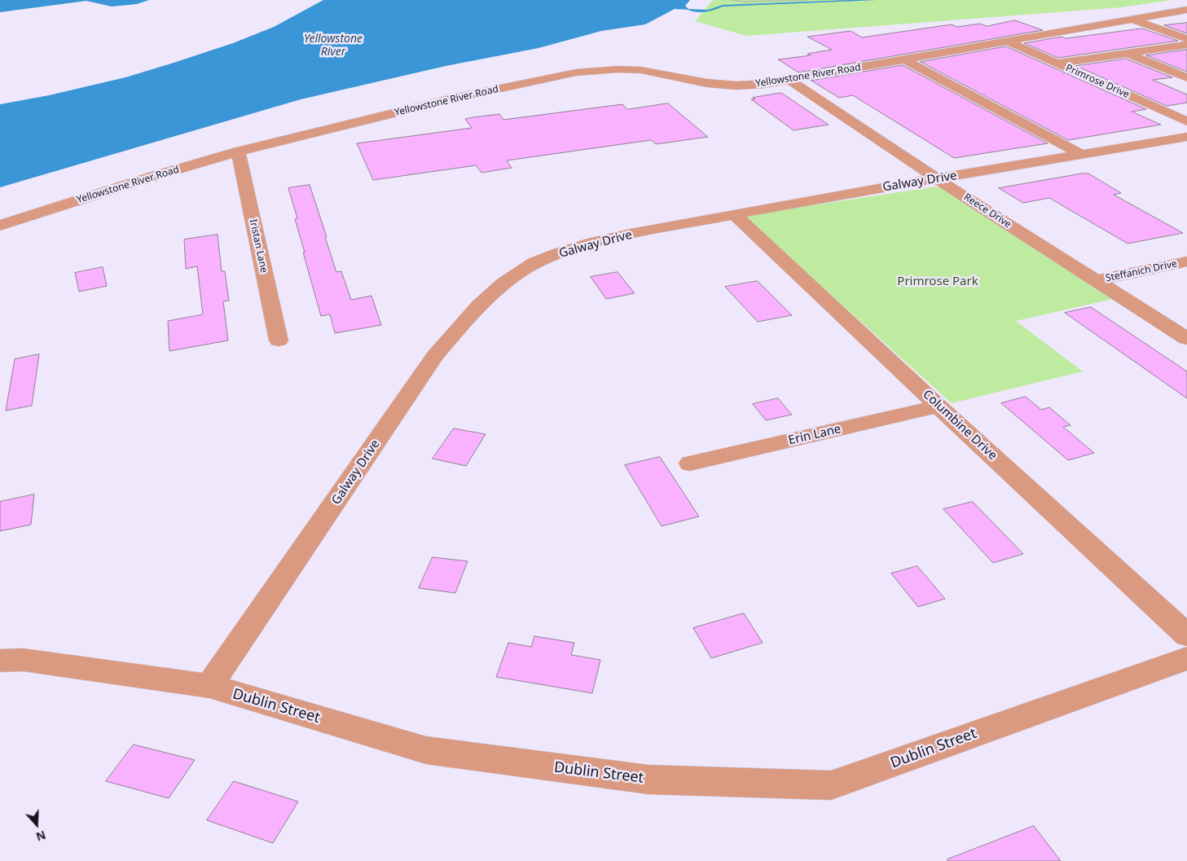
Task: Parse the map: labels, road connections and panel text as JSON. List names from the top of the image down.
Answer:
{
  "streets": {
    "street": [
      "Yellowstone River Road",
      "Primrose Drive",
      "Galway Drive",
      "Reece Drive",
      "Iristan Lane",
      "Steffanich Drive",
      "Columbine Drive",
      "Erin Lane",
      "Dublin Street"
    ]
  },
  "crossings": [
    ["Yellowstone River Road", "Primrose Drive"],
    ["Yellowstone River Road", "Reece Drive"],
    ["Yellowstone River Road", "Iristan Lane"],
    ["Galway Drive", "Reece Drive"],
    ["Galway Drive", "Columbine Drive"],
    ["Galway Drive", "Dublin Street"],
    ["Reece Drive", "Steffanich Drive"],
    ["Columbine Drive", "Erin Lane"]
  ],
  "water": ["Yellowstone River"],
  "parks": ["Primrose Park"],
  "north": "bottom"
}
